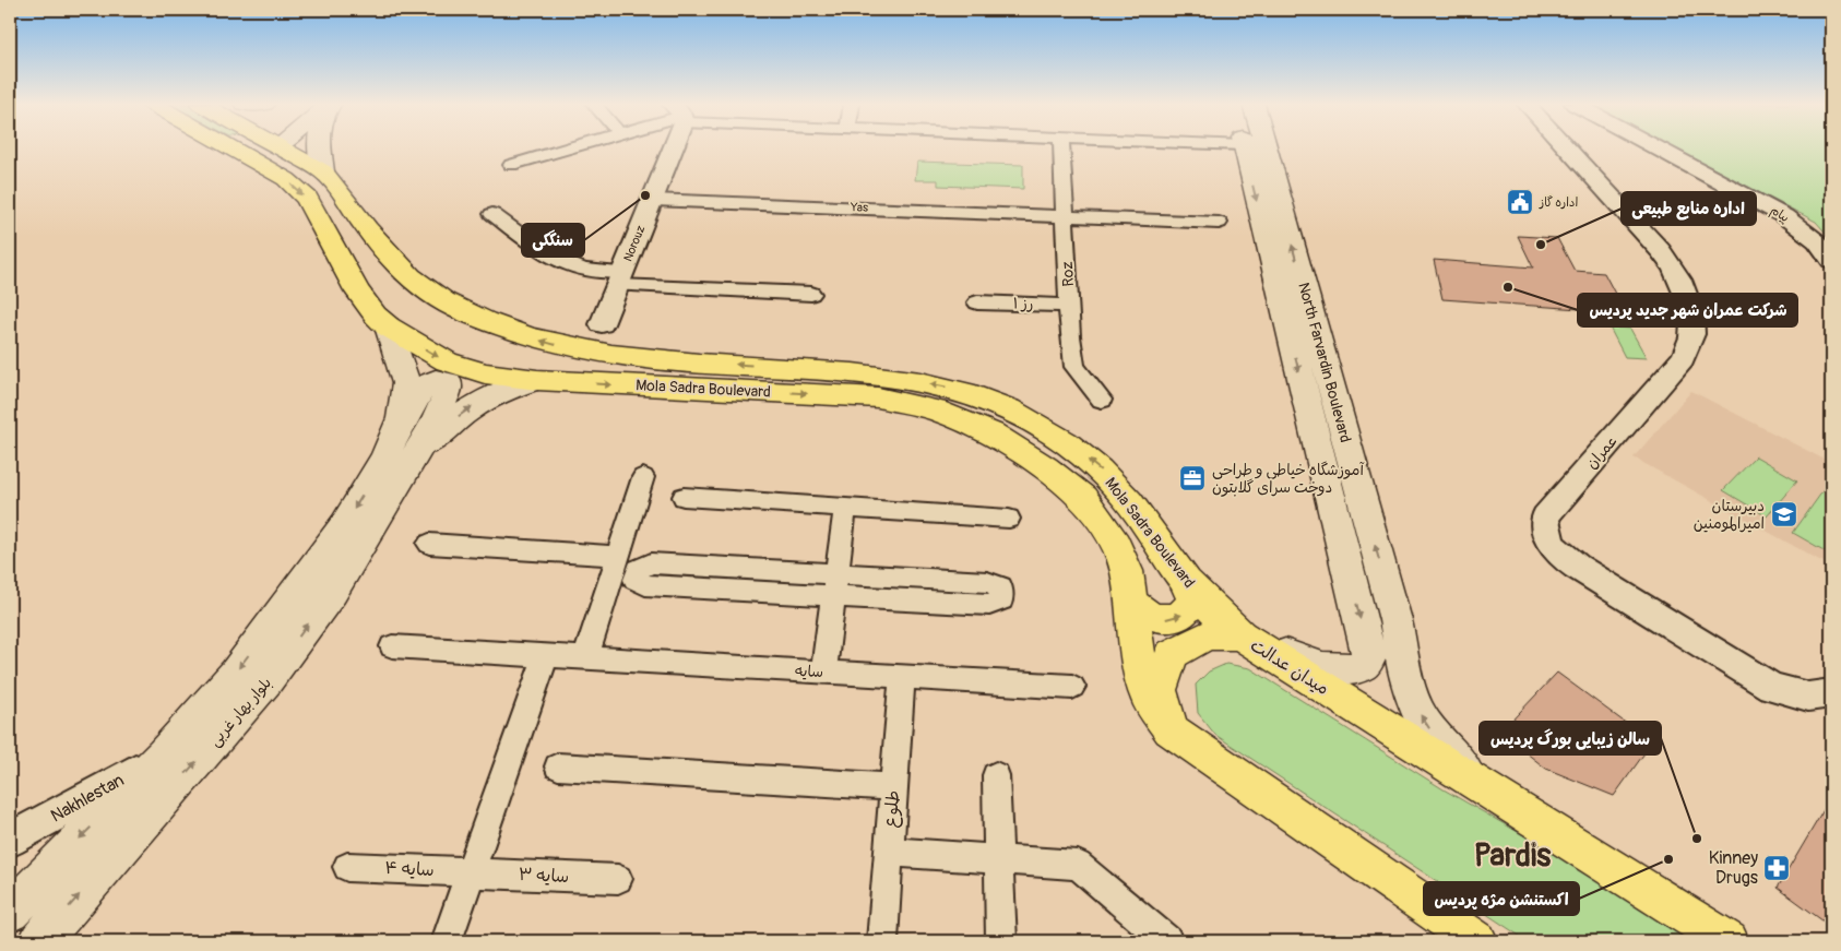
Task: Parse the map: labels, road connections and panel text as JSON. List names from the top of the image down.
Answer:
{
  "streets": {
    "main road": [
      "North Farvardin Boulevard",
      "Mola Sadra Boulevard",
      "میدان عدالت",
      "بلوار بهار غربی"
    ],
    "street": [
      "Yas",
      "پیام",
      "Norouz",
      "Roz",
      "رز ۱",
      "عمران",
      "سایه",
      "Nakhlestan",
      "طلوع",
      "سایه ۴",
      "سایه ۳"
    ]
  },
  "crossings": [
    ["Yas", "Norouz"],
    ["Yas", "Roz"],
    ["Roz", "رز ۱"],
    ["North Farvardin Boulevard", "Mola Sadra Boulevard"],
    ["North Farvardin Boulevard", "میدان عدالت"],
    ["Mola Sadra Boulevard", "میدان عدالت"],
    ["سایه", "طلوع"],
    ["بلوار بهار غربی", "Nakhlestan"],
    ["سایه ۴", "سایه ۳"]
  ],
  "districts": ["Pardis"],
  "places": {
    "other": [
      "سنگکی",
      "اداره منابع طبیعی",
      "شرکت عمران شهر جدید پردیس",
      "سالن زیبایی بورگ پردیس",
      "اکستنشن مژه پردیس"
    ],
    "public building": ["اداره گاز"],
    "office": ["آموزشگاه خیاطی و طراحی دوخت سرای گلابتون"],
    "school or university": ["دبیرستان امیرالمومنین"],
    "pharmacy": ["Kinney Drugs"]
  }
}
